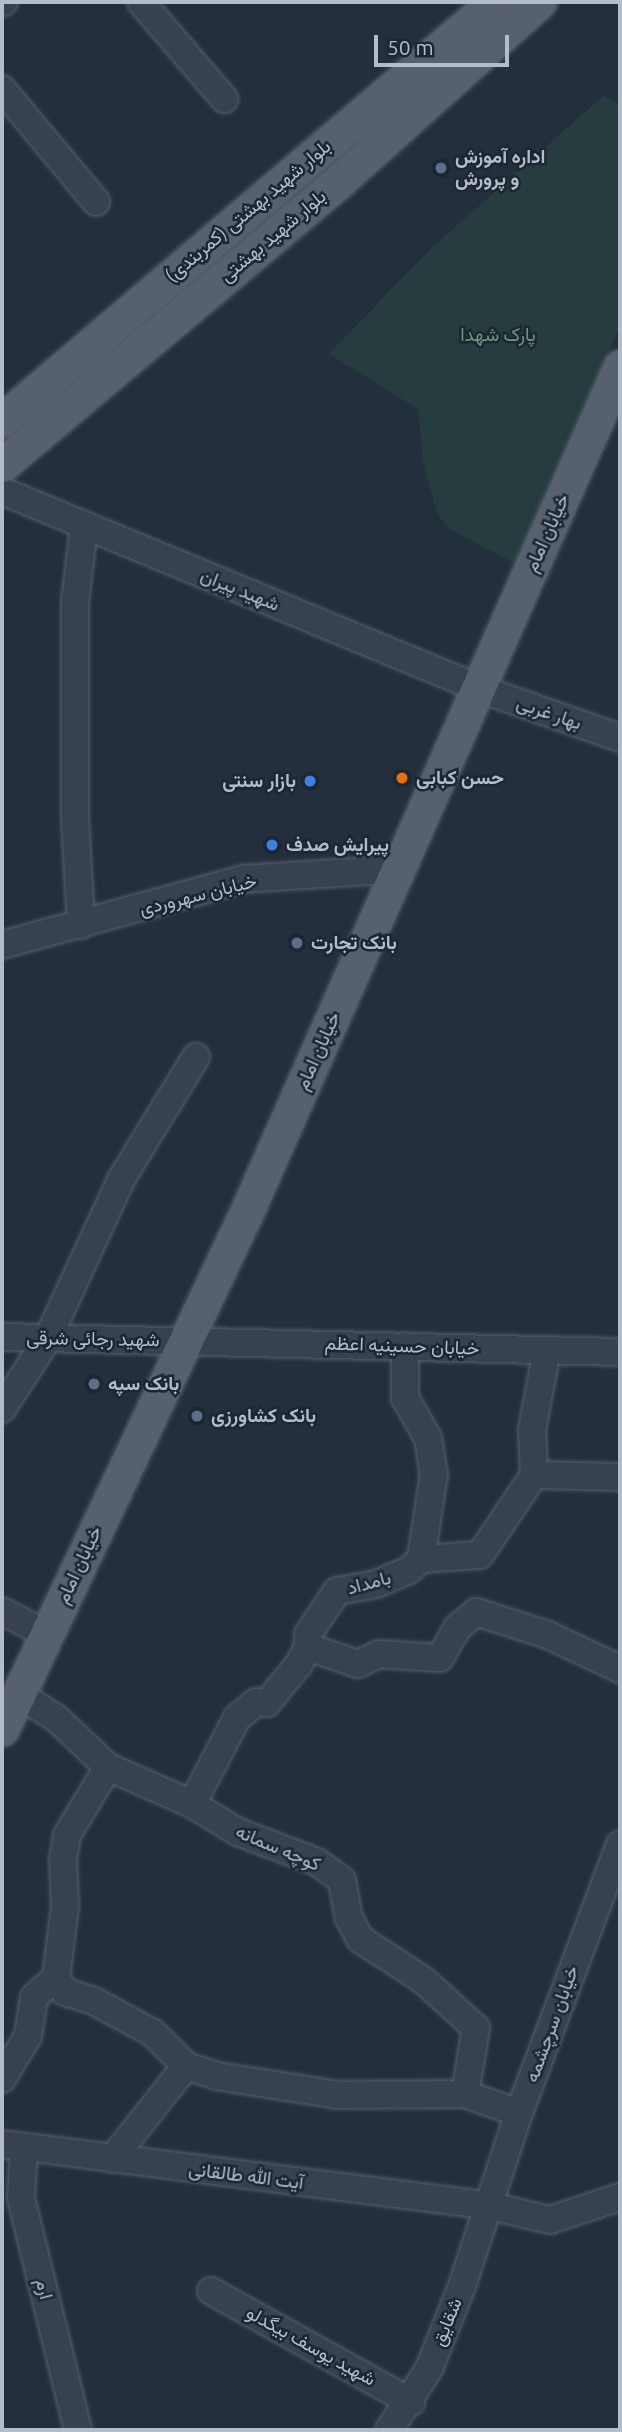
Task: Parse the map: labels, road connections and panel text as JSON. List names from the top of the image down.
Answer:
{
  "streets": {
    "main road": ["بلوار شهید بهشتی (کمربندی)", "بلوار شهید بهشتی", "خیابان امام"],
    "street": [
      "شهید پیران",
      "بهار غربی",
      "خیابان سهروردی",
      "شهید رجائی شرقی",
      "خیابان حسینیه اعظم",
      "بامداد",
      "کوچه سمانه",
      "خیابان سرچشمه",
      "آیت الله طالقانی",
      "ارم",
      "شقایق",
      "شهید یوسف بیگدلو"
    ]
  },
  "crossings": [
    ["خیابان امام", "شهید پیران"],
    ["خیابان امام", "بهار غربی"],
    ["خیابان امام", "خیابان سهروردی"],
    ["خیابان امام", "شهید رجائی شرقی"],
    ["خیابان امام", "خیابان حسینیه اعظم"],
    ["خیابان امام", "کوچه سمانه"],
    ["شهید پیران", "بهار غربی"],
    ["شهید رجائی شرقی", "خیابان حسینیه اعظم"],
    ["بامداد", "کوچه سمانه"],
    ["خیابان سرچشمه", "آیت الله طالقانی"],
    ["خیابان سرچشمه", "شقایق"],
    ["آیت الله طالقانی", "ارم"],
    ["آیت الله طالقانی", "شقایق"],
    ["شقایق", "شهید یوسف بیگدلو"]
  ],
  "parks": ["پارک شهدا"],
  "places": [
    "اداره آموزش و پرورش",
    "حسن کبابی",
    "بازار سنتی",
    "پیرایش صدف",
    "بانک تجارت",
    "بانک سپه",
    "بانک کشاورزی"
  ],
  "scale_bar": "50 m"
}
